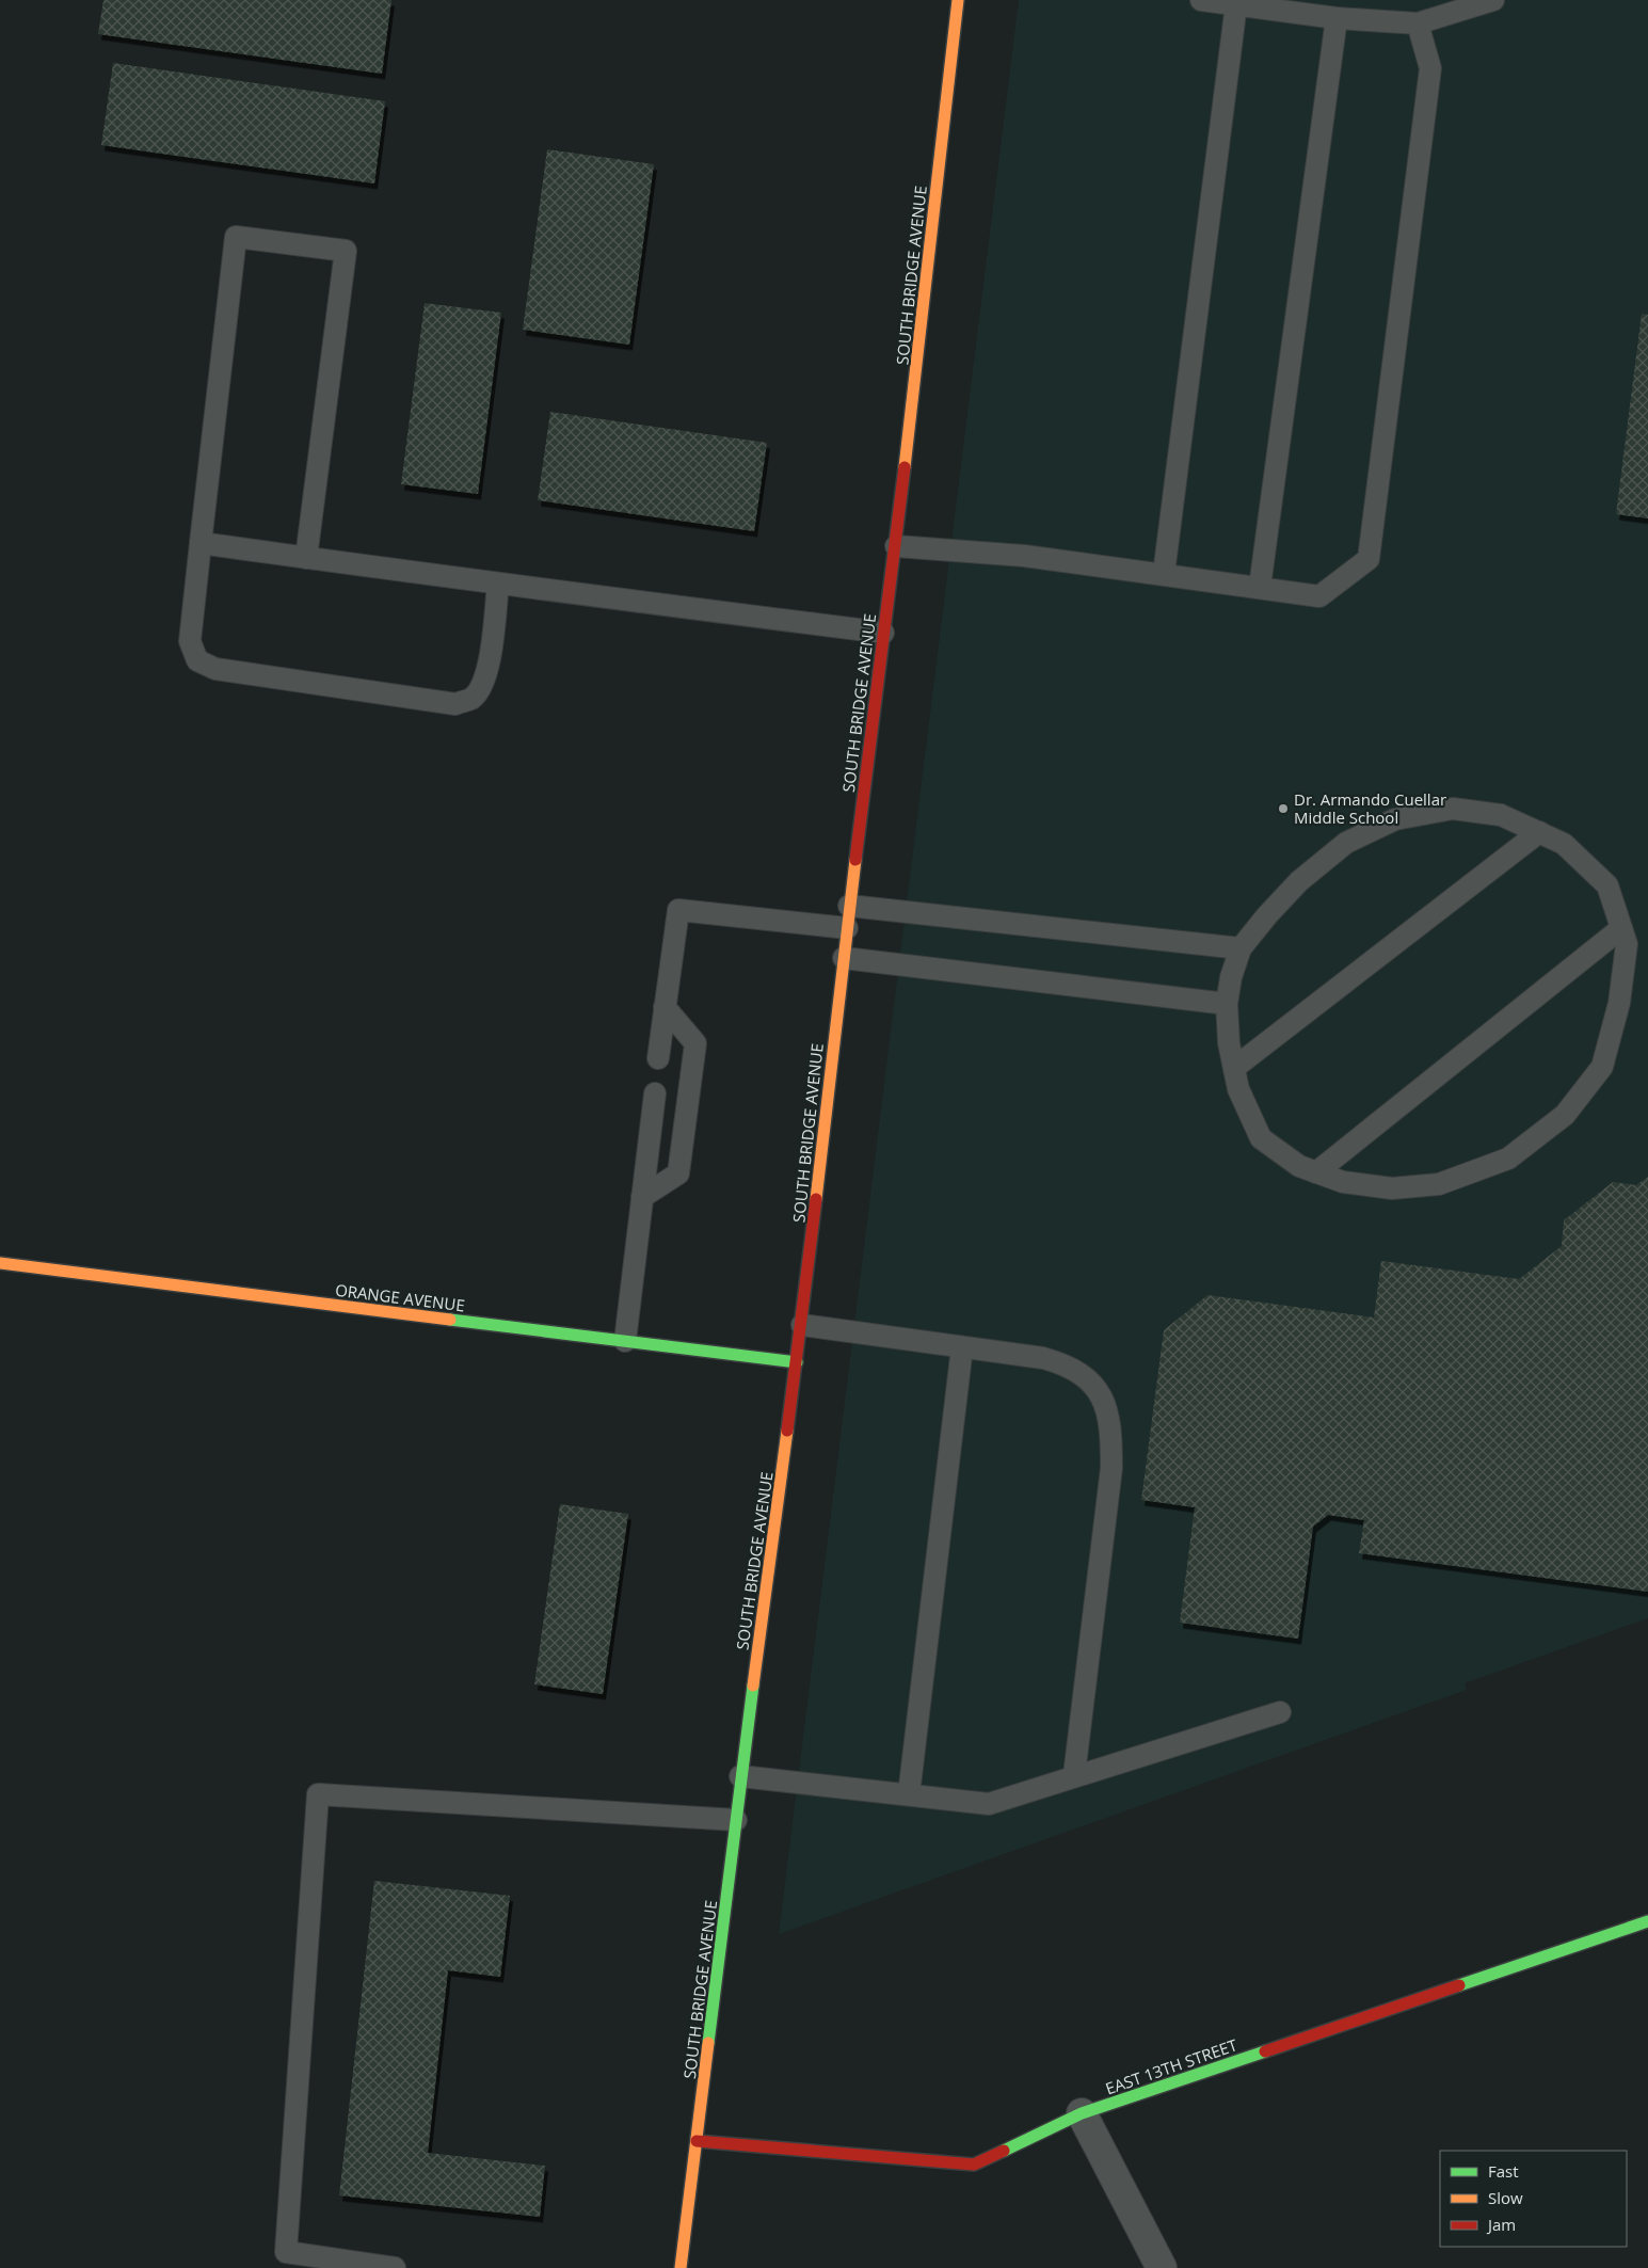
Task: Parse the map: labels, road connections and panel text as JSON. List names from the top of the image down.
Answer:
{
  "streets": {
    "street": ["SOUTH BRIDGE AVENUE", "ORANGE AVENUE", "EAST 13TH STREET"]
  },
  "crossings": [
    ["SOUTH BRIDGE AVENUE", "ORANGE AVENUE"],
    ["SOUTH BRIDGE AVENUE", "EAST 13TH STREET"]
  ],
  "places": ["Dr. Armando Cuellar Middle School"],
  "legend": ["Fast", "Slow", "Jam"]
}
